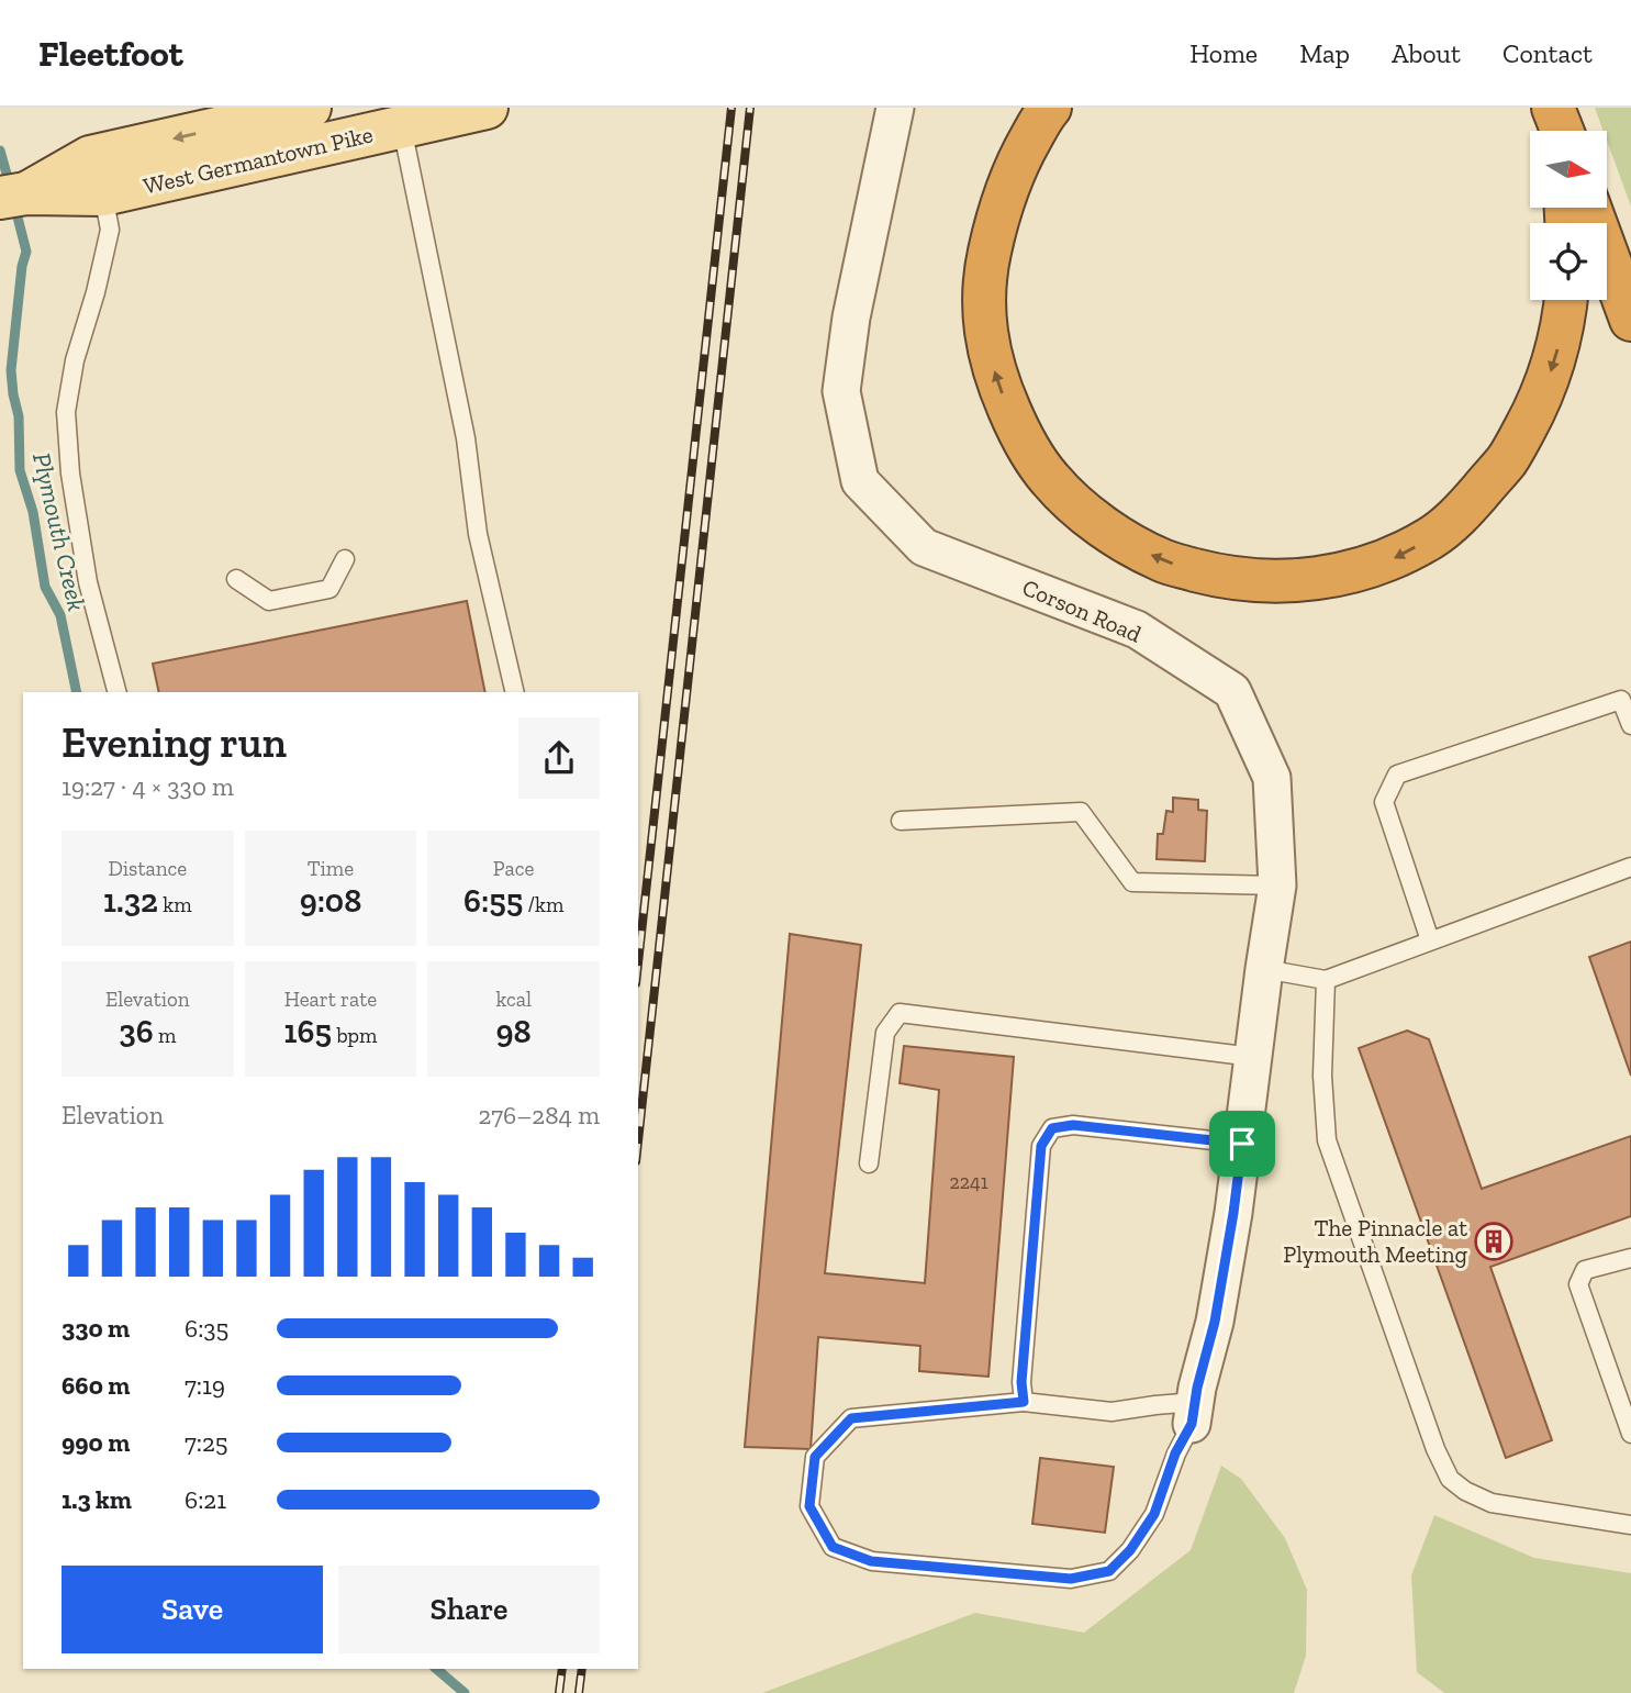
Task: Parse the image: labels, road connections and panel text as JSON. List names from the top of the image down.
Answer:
{
  "streets": {
    "main road": ["West Germantown Pike"],
    "street": ["Corson Road"]
  },
  "water": ["Plymouth Creek"],
  "places": {
    "building": ["The Pinnacle at Plymouth Meeting"]
  },
  "house_numbers": ["2241"],
  "north": "right",
  "page": {
    "header": "Fleetfoot",
    "nav": [
      "Home",
      "Map",
      "About",
      "Contact"
    ],
    "heading": ["Evening run", "19:27 · 4 × 330 m"],
    "stats": [
      ["Distance", "1.32 km"],
      ["Time", "9:08"],
      ["Pace", "6:55 /km"],
      ["Elevation", "36 m"],
      ["Heart rate", "165 bpm"],
      ["kcal", "98"]
    ],
    "chart": ["Elevation", "276–284 m"],
    "list": [
      {
        "name": "330 m",
        "note": "6:35"
      },
      {
        "name": "660 m",
        "note": "7:19"
      },
      {
        "name": "990 m",
        "note": "7:25"
      },
      {
        "name": "1.3 km",
        "note": "6:21"
      }
    ],
    "buttons": ["Save", "Share"]
  }
}
